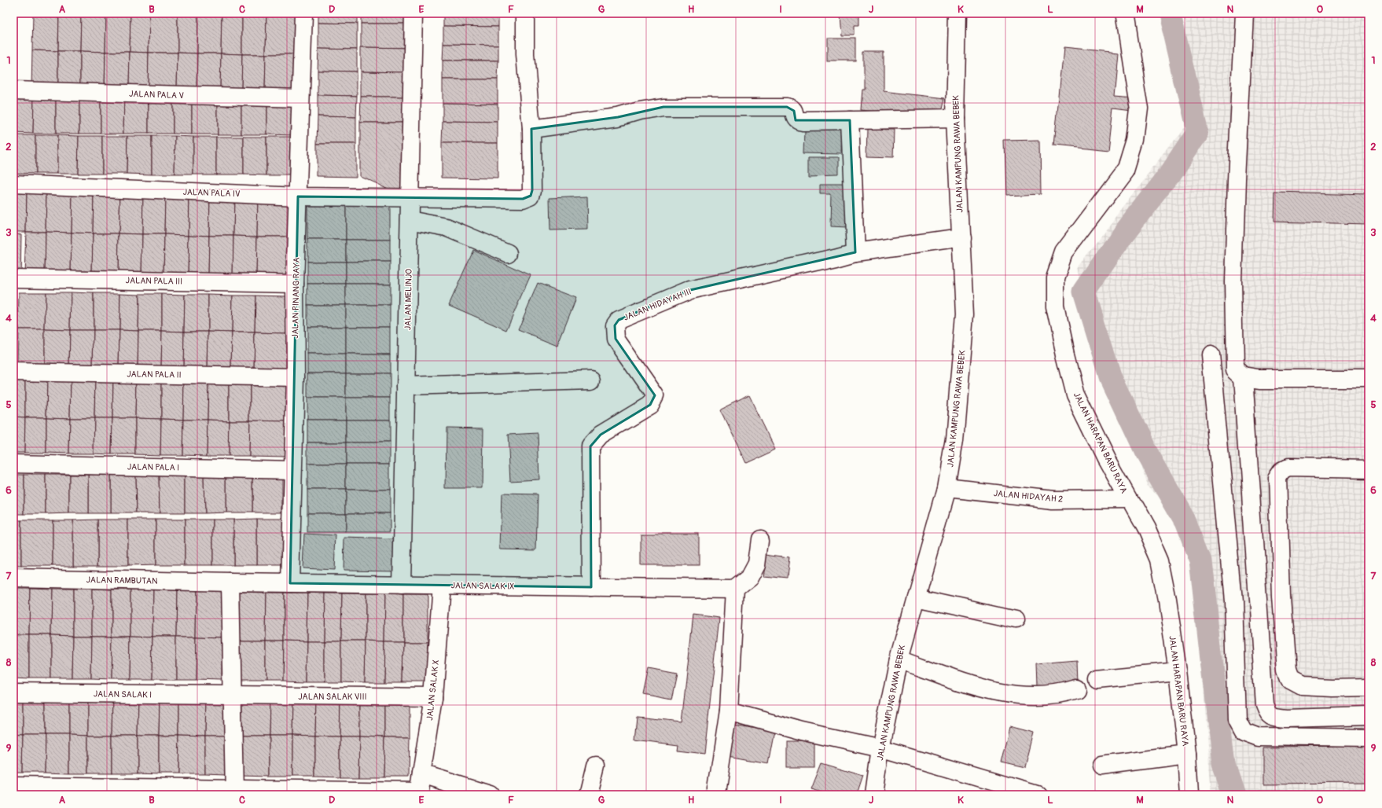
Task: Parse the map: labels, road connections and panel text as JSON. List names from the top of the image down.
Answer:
{
  "streets": {
    "street": [
      "JALAN PALA V",
      "JALAN KAMPUNG RAWA BEBEK",
      "JALAN PALA IV",
      "JALAN PALA III",
      "JALAN PINANG RAYA",
      "JALAN MELINJO",
      "JALAN HIDAYAH III",
      "JALAN PALA II",
      "JALAN HARAPAN BARU RAYA",
      "JALAN PALA I",
      "JALAN HIDAYAH 2",
      "JALAN RAMBUTAN",
      "JALAN SALAK IX",
      "JALAN SALAK X",
      "JALAN SALAK I",
      "JALAN SALAK VIII"
    ]
  },
  "crossings": [
    ["JALAN PALA V", "JALAN PINANG RAYA"],
    ["JALAN KAMPUNG RAWA BEBEK", "JALAN HIDAYAH 2"],
    ["JALAN PALA IV", "JALAN PINANG RAYA"],
    ["JALAN PALA IV", "JALAN MELINJO"],
    ["JALAN PALA III", "JALAN PINANG RAYA"],
    ["JALAN PINANG RAYA", "JALAN PALA II"],
    ["JALAN PINANG RAYA", "JALAN PALA I"],
    ["JALAN PINANG RAYA", "JALAN SALAK IX"],
    ["JALAN MELINJO", "JALAN SALAK IX"],
    ["JALAN HIDAYAH III", "JALAN SALAK IX"],
    ["JALAN HARAPAN BARU RAYA", "JALAN HIDAYAH 2"],
    ["JALAN RAMBUTAN", "JALAN SALAK IX"],
    ["JALAN SALAK IX", "JALAN SALAK X"],
    ["JALAN SALAK X", "JALAN SALAK VIII"],
    ["JALAN SALAK I", "JALAN SALAK VIII"]
  ],
  "grid": {
    "columns": [
      "A",
      "B",
      "C",
      "D",
      "E",
      "F",
      "G",
      "H",
      "I",
      "J",
      "K",
      "L",
      "M",
      "N",
      "O"
    ],
    "rows": [
      "1",
      "2",
      "3",
      "4",
      "5",
      "6",
      "7",
      "8",
      "9"
    ]
  }
}
